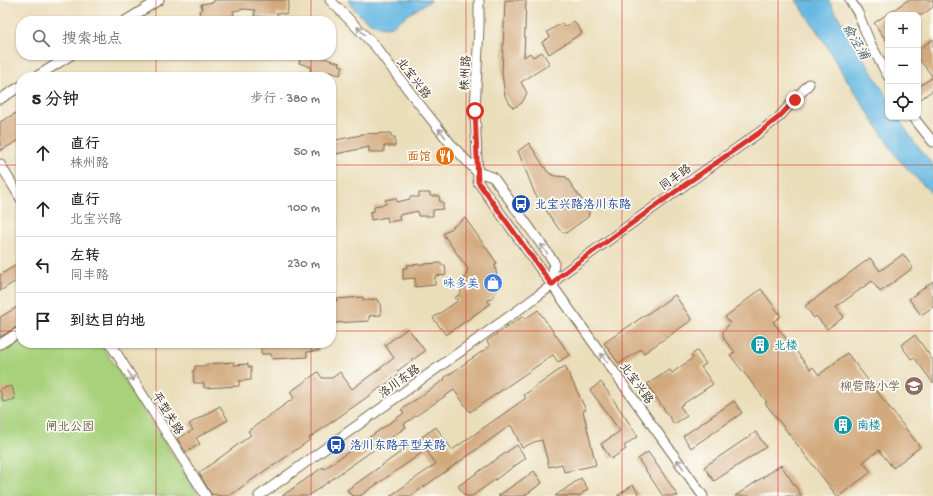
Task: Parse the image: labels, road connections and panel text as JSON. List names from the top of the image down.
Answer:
{
  "streets": {
    "street": [
      "株州路",
      "北宝兴路",
      "同丰路",
      "洛川东路",
      "平型关路"
    ]
  },
  "crossings": [
    ["株州路", "北宝兴路"],
    ["北宝兴路", "同丰路"],
    ["北宝兴路", "洛川东路"],
    ["同丰路", "洛川东路"]
  ],
  "one_way": ["北宝兴路", "平型关路"],
  "water": ["俞泾浦"],
  "parks": ["闸北公园"],
  "places": {
    "restaurant": ["面馆"],
    "bus stop": ["北宝兴路洛川东路", "洛川东路平型关路"],
    "shop": ["味多美"],
    "building": ["北楼", "南楼"],
    "school or university": ["柳营路小学"]
  },
  "page": {
    "map_buttons": ["+", "−"],
    "search": "搜索地点",
    "heading": ["5 分钟", "步行 · 380 m"],
    "list": [
      ["直行", "株州路", "50 m"],
      ["直行", "北宝兴路", "100 m"],
      ["左转", "同丰路", "230 m"],
      "到达目的地"
    ]
  }
}
